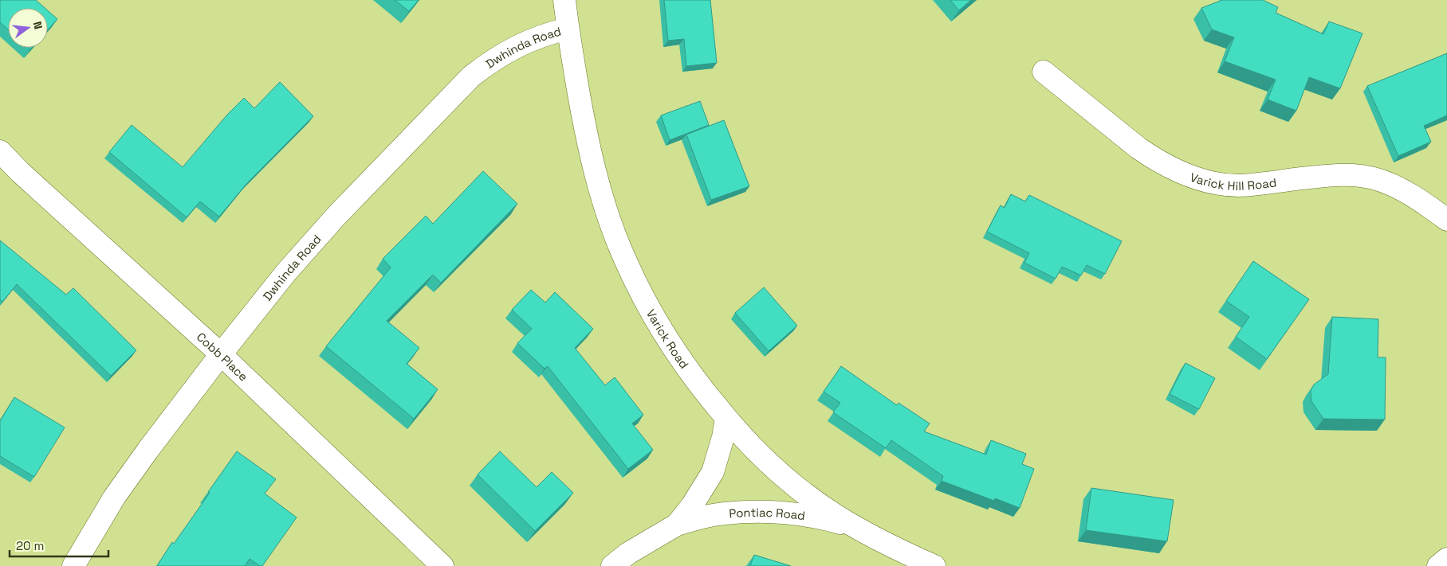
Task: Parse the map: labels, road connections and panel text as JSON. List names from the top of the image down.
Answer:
{
  "streets": {
    "street": [
      "Dwhinda Road",
      "Varick Hill Road",
      "Varick Road",
      "Cobb Place",
      "Pontiac Road"
    ]
  },
  "crossings": [
    ["Dwhinda Road", "Varick Road"],
    ["Dwhinda Road", "Cobb Place"],
    ["Varick Road", "Pontiac Road"]
  ],
  "scale_bar": "20 m",
  "north": "right"
}
